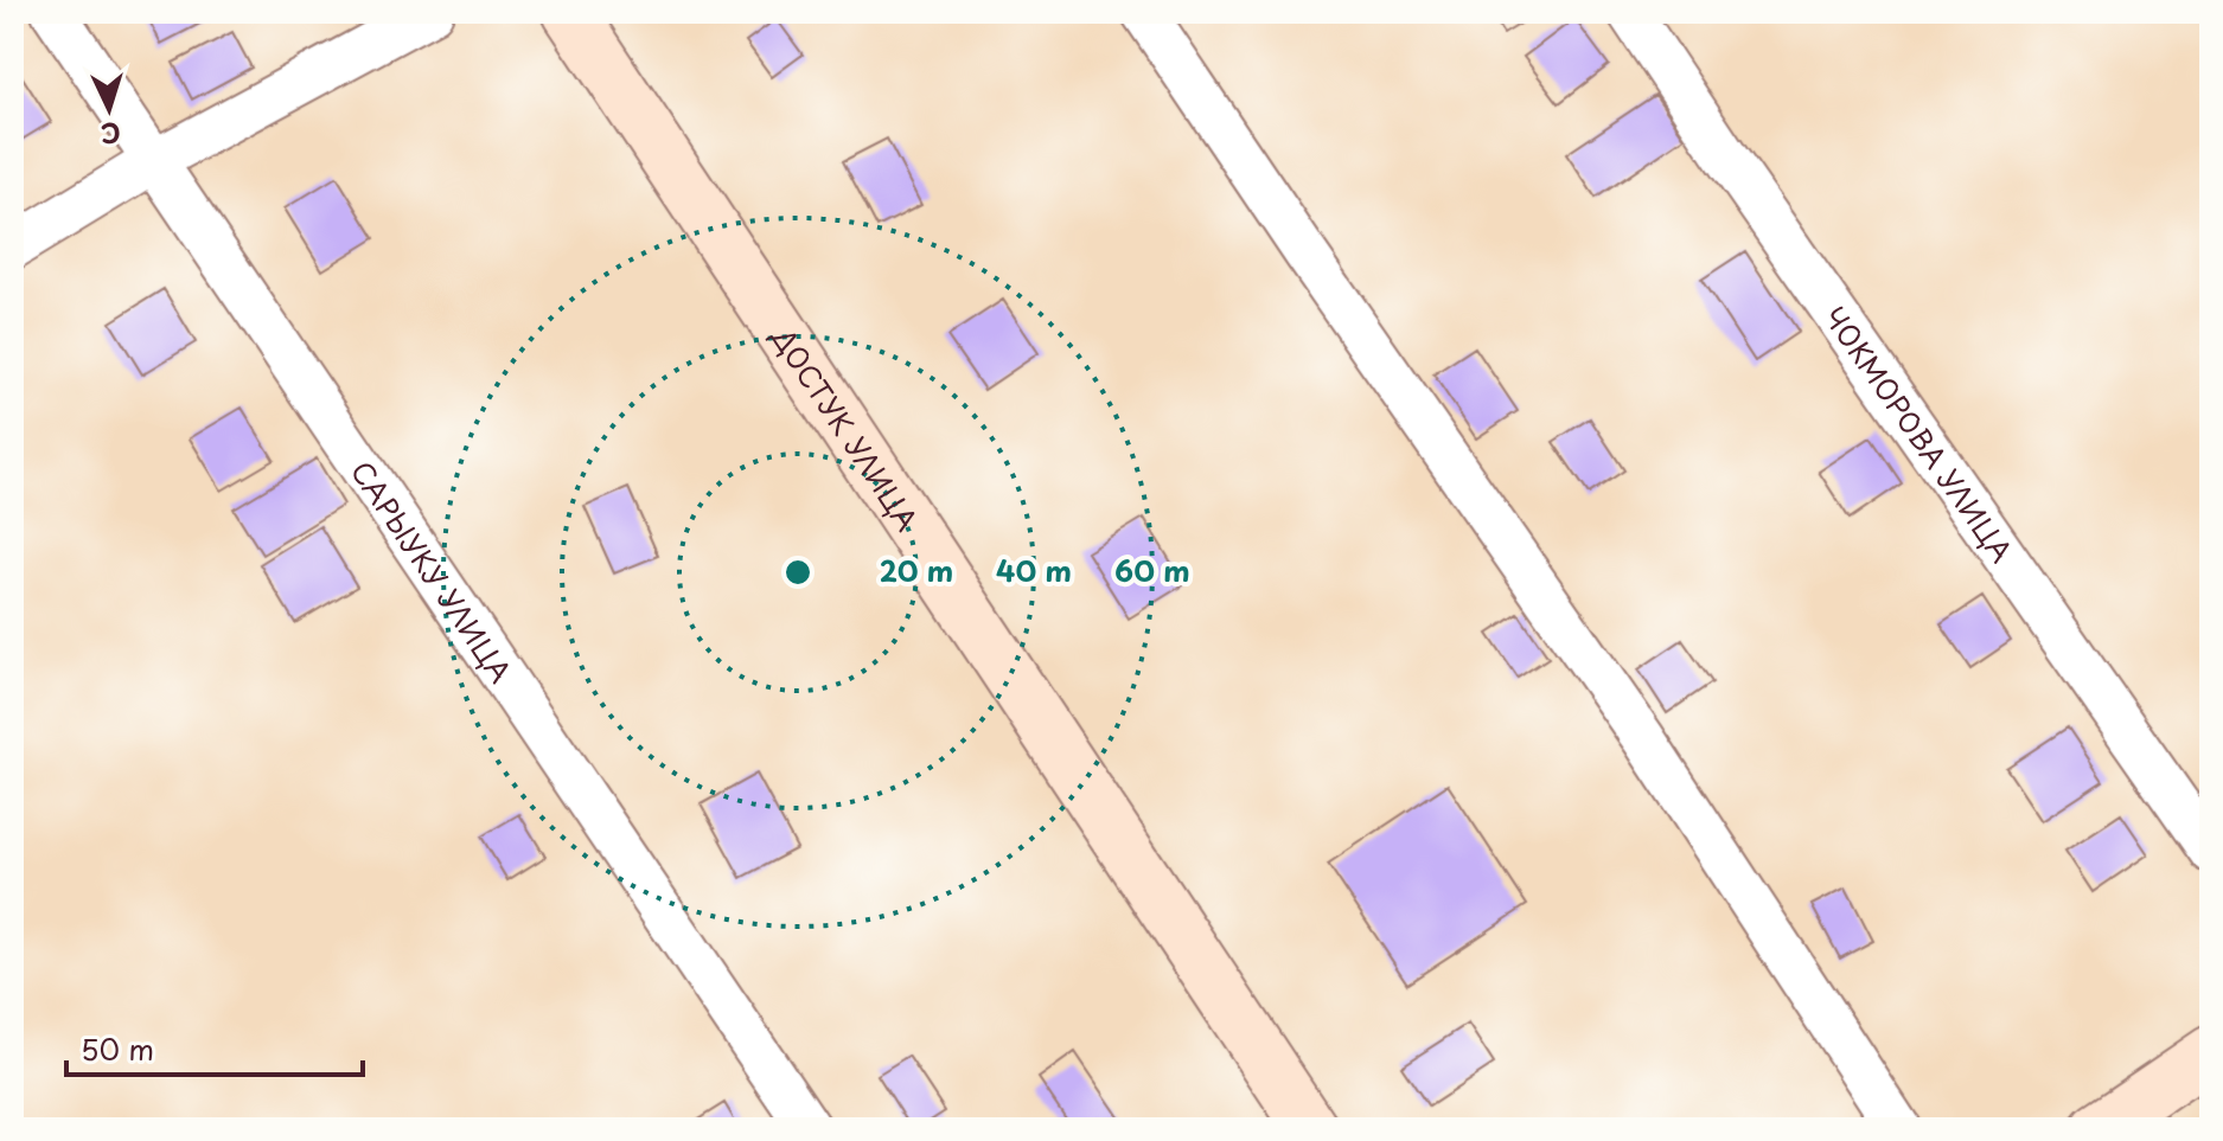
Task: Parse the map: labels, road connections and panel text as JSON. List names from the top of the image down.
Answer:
{
  "streets": {
    "main road": ["ДОСТУК УЛИЦА"],
    "street": ["ЧОКМОРОВА УЛИЦА", "САРЫУКУ УЛИЦА"]
  },
  "scale_bar": "50 m",
  "north": "bottom",
  "rings": ["20 m", "40 m", "60 m"]
}
